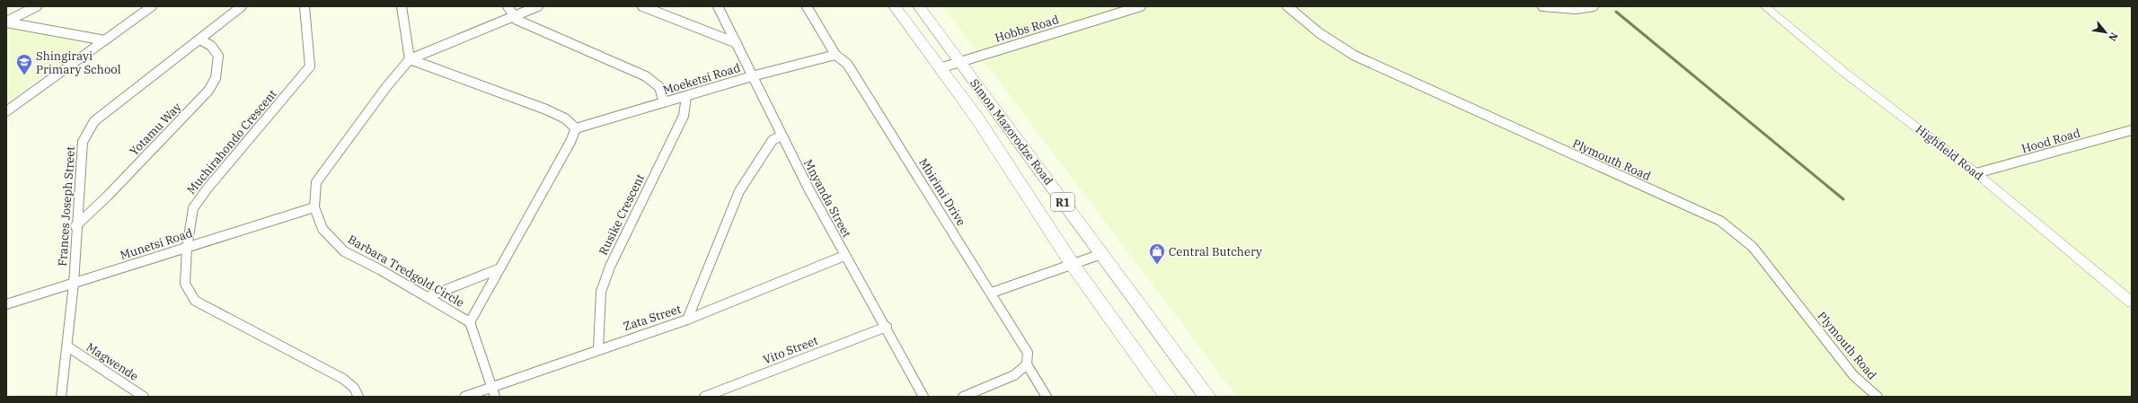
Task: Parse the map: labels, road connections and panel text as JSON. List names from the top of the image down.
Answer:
{
  "streets": {
    "highway": ["Simon Mazorodze Road", "R1"],
    "street": [
      "Hobbs Road",
      "Moeketsi Road",
      "Yotamu Way",
      "Hood Road",
      "Muchirahondo Crescent",
      "Highfield Road",
      "Plymouth Road",
      "Mbirimi Drive",
      "Mnyanda Street",
      "Frances Joseph Street",
      "Rusike Crescent",
      "Munetsi Road",
      "Barbara Tredgold Circle",
      "Zata Street",
      "Vito Street",
      "Magwende"
    ]
  },
  "crossings": [
    ["Hobbs Road", "Simon Mazorodze Road"],
    ["Moeketsi Road", "Mbirimi Drive"],
    ["Moeketsi Road", "Mnyanda Street"],
    ["Moeketsi Road", "Rusike Crescent"],
    ["Moeketsi Road", "Barbara Tredgold Circle"],
    ["Yotamu Way", "Frances Joseph Street"],
    ["Hood Road", "Highfield Road"],
    ["Muchirahondo Crescent", "Munetsi Road"],
    ["Mnyanda Street", "Zata Street"],
    ["Mnyanda Street", "Vito Street"],
    ["Frances Joseph Street", "Munetsi Road"],
    ["Frances Joseph Street", "Magwende"],
    ["Rusike Crescent", "Zata Street"],
    ["Munetsi Road", "Barbara Tredgold Circle"]
  ],
  "places": {
    "school or university": ["Shingirayi Primary School"],
    "shop": ["Central Butchery"]
  },
  "north": "bottom right"
}
